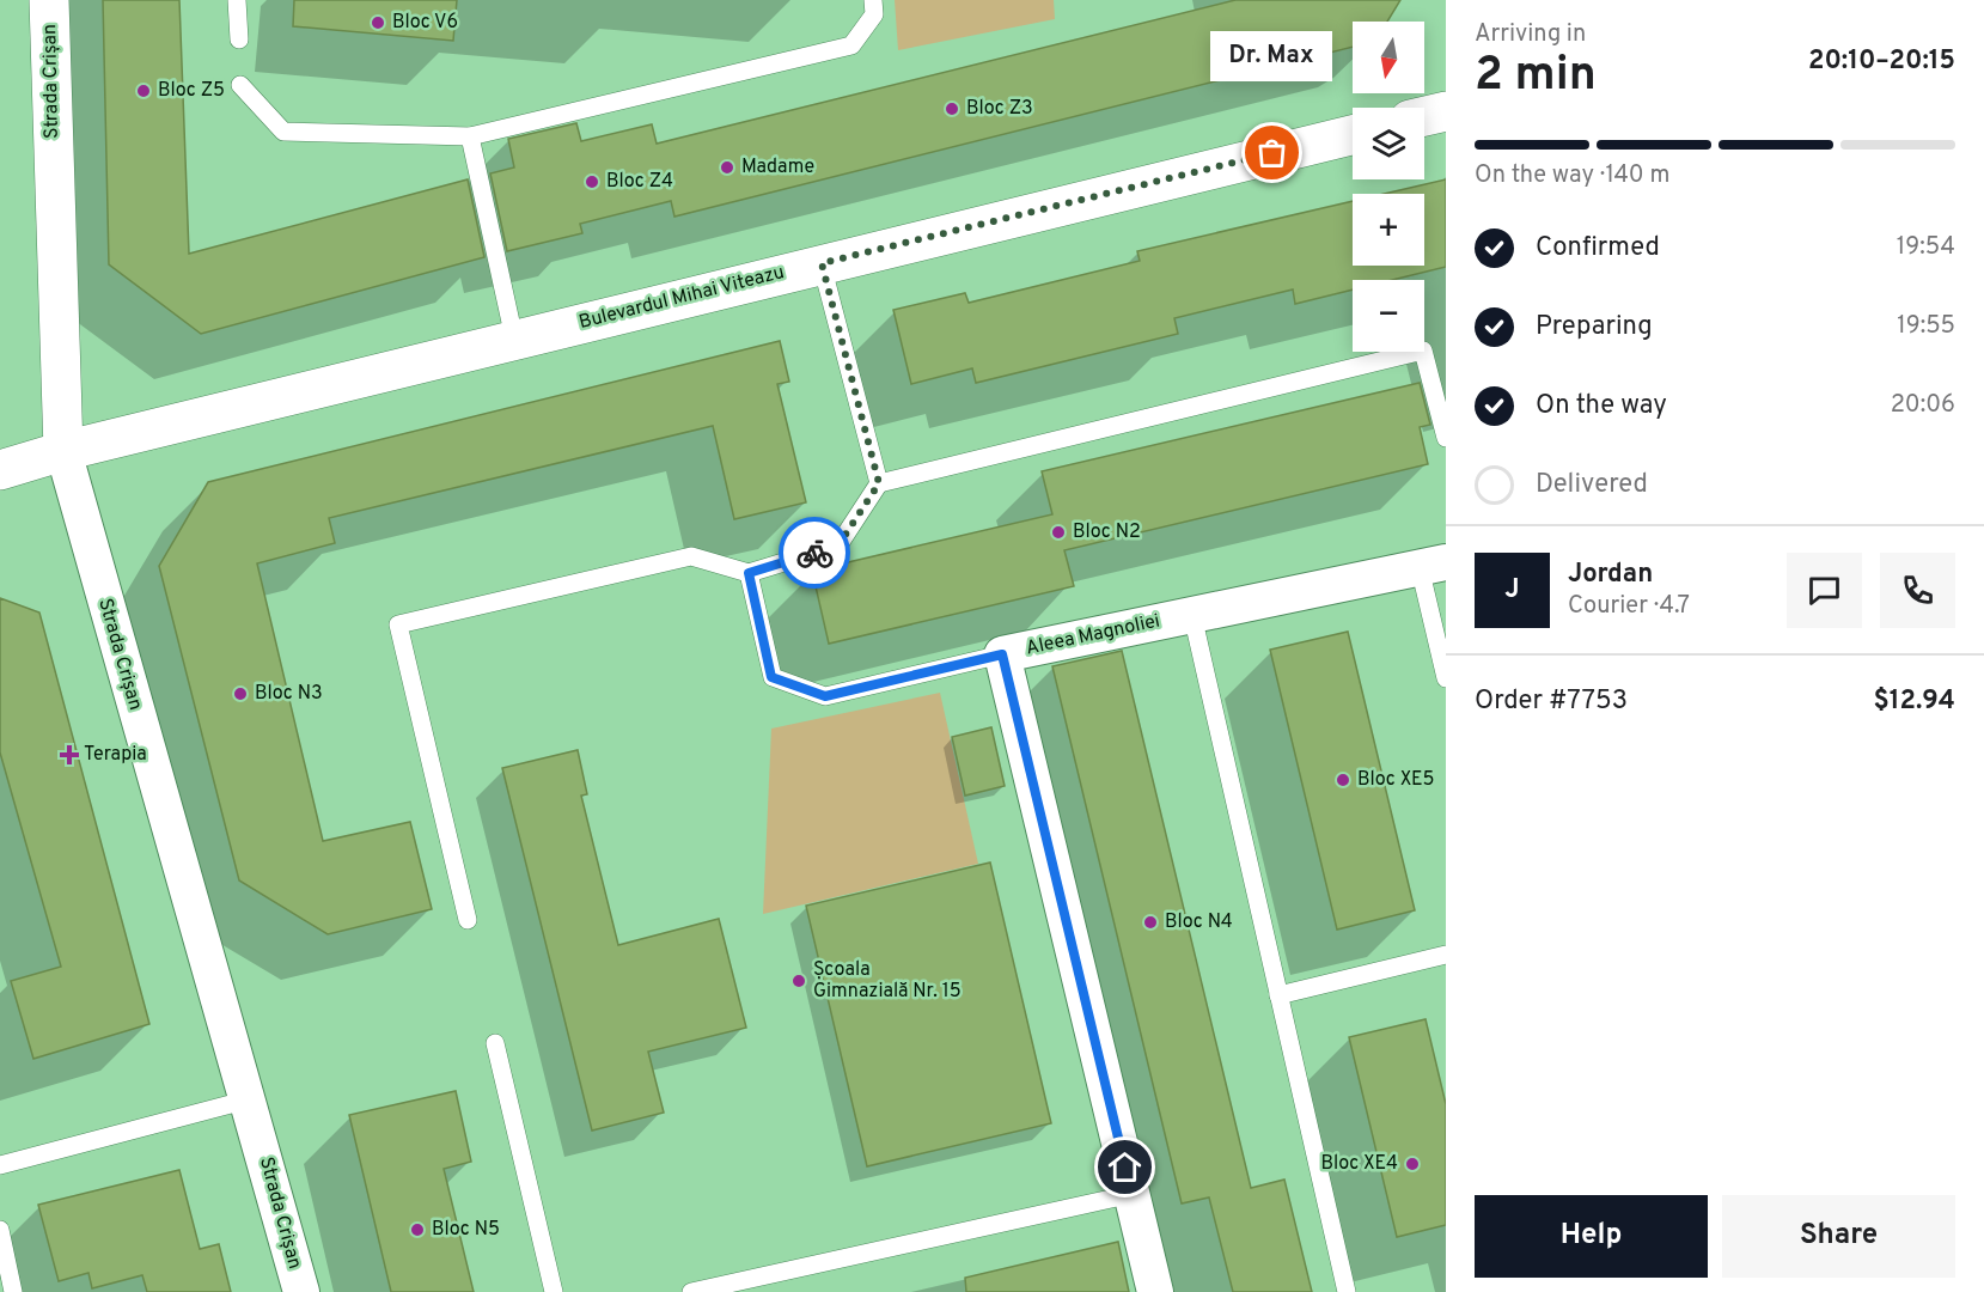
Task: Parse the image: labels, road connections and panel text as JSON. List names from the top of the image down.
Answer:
{
  "streets": {
    "main road": ["Strada Crișan", "Bulevardul Mihai Viteazu"],
    "street": ["Aleea Magnoliei"]
  },
  "crossings": [
    ["Strada Crișan", "Bulevardul Mihai Viteazu"]
  ],
  "places": {
    "other": [
      "Bloc V6",
      "Bloc Z5",
      "Bloc Z3",
      "Dr. Max",
      "Madame",
      "Bloc Z4",
      "Bloc N2",
      "Bloc N3",
      "Bloc XE5",
      "Bloc N4",
      "Școala Gimnazială Nr. 15",
      "Bloc XE4",
      "Bloc N5"
    ],
    "health": ["Terapia"]
  },
  "north": "bottom",
  "page": {
    "heading": ["2 min", "Arriving in", "20:10–20:15"],
    "panel": [
      "Jordan",
      "Courier · 4.7",
      "Order #7753",
      "$12.94"
    ],
    "map_buttons": ["+", "−"],
    "bubble": "Dr. Max",
    "bar": "On the way · 140 m",
    "list": [
      ["Confirmed", "19:54"],
      ["Preparing", "19:55"],
      ["On the way", "20:06"],
      "Delivered"
    ],
    "round": "J",
    "buttons": ["Help", "Share"]
  }
}
